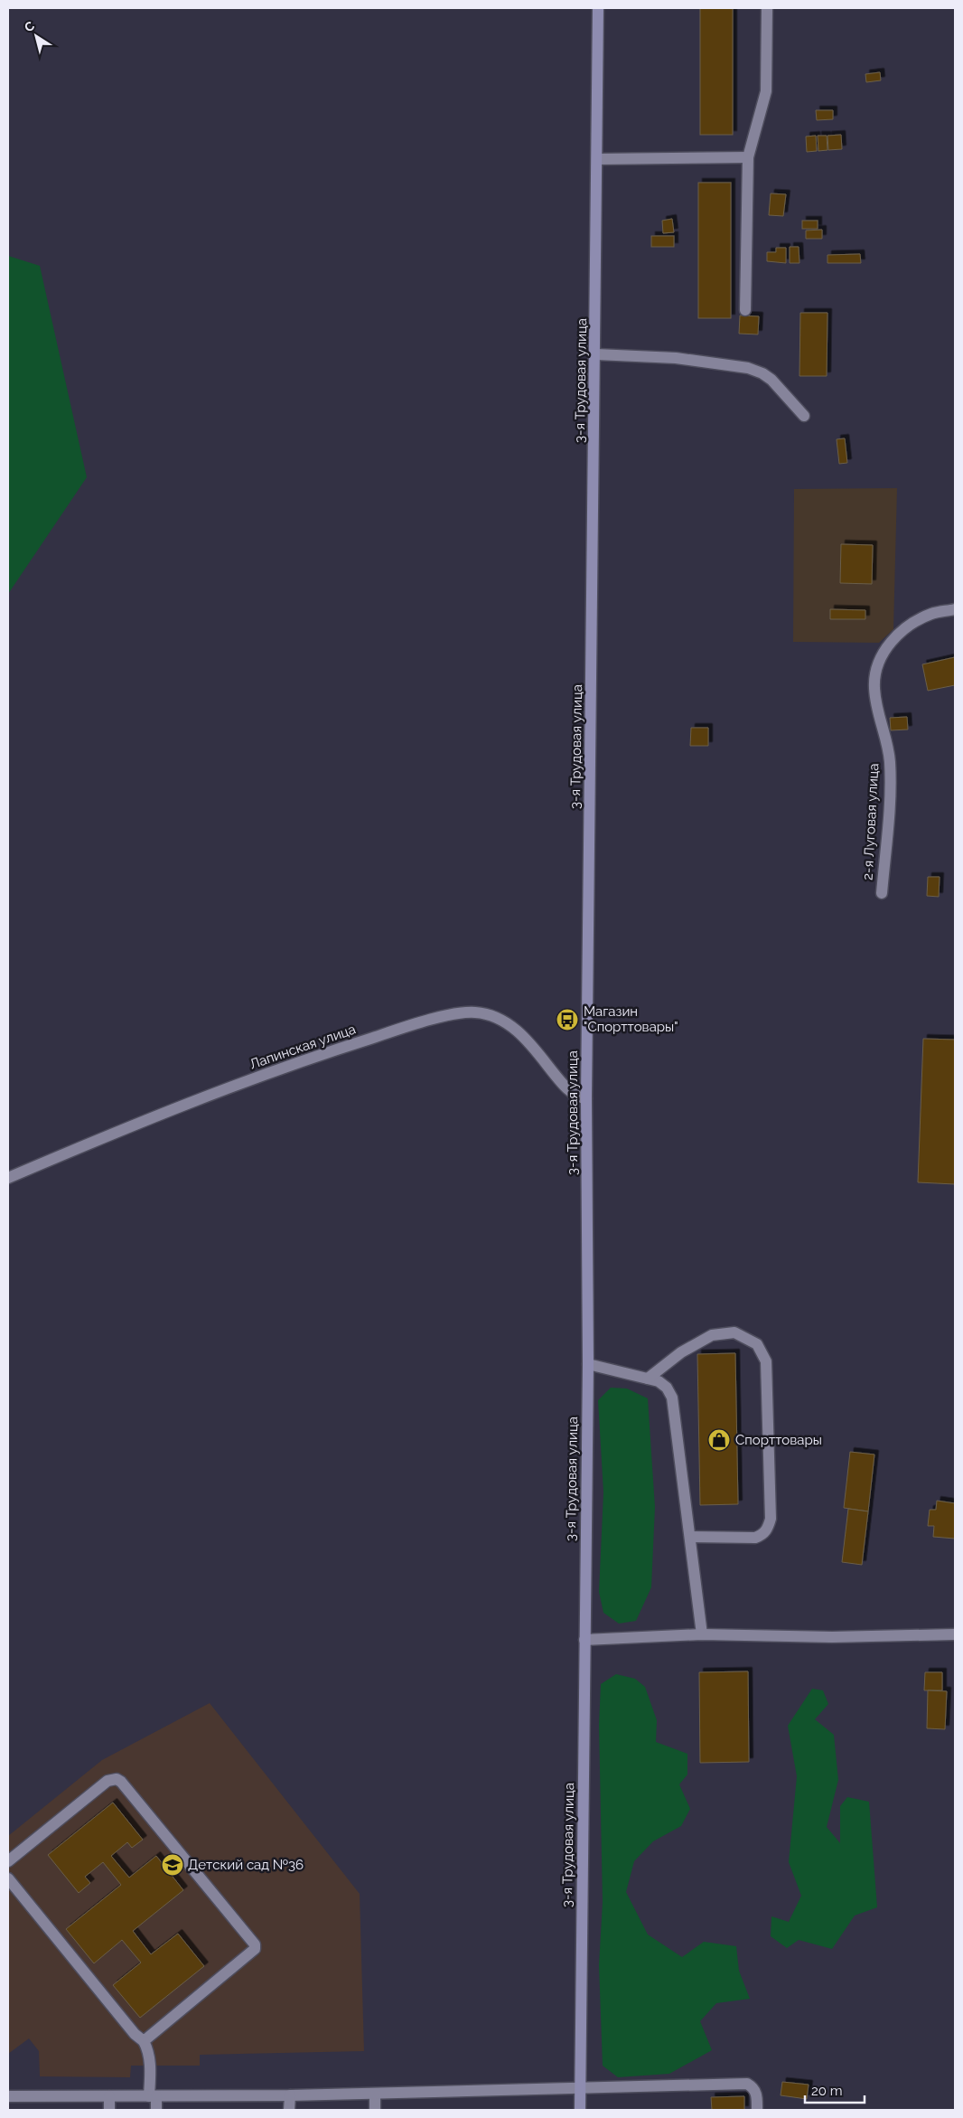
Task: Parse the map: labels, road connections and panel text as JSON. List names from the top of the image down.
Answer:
{
  "streets": {
    "street": ["3-я Трудовая улица", "2-я Луговая улица", "Лапинская улица"]
  },
  "crossings": [
    ["3-я Трудовая улица", "Лапинская улица"]
  ],
  "places": {
    "bus stop": ["Магазин \"Спорттовары\""],
    "shop": ["Спорттовары"],
    "school or university": ["Детский сад №36"]
  },
  "scale_bar": "20 m",
  "north": "top left"
}
